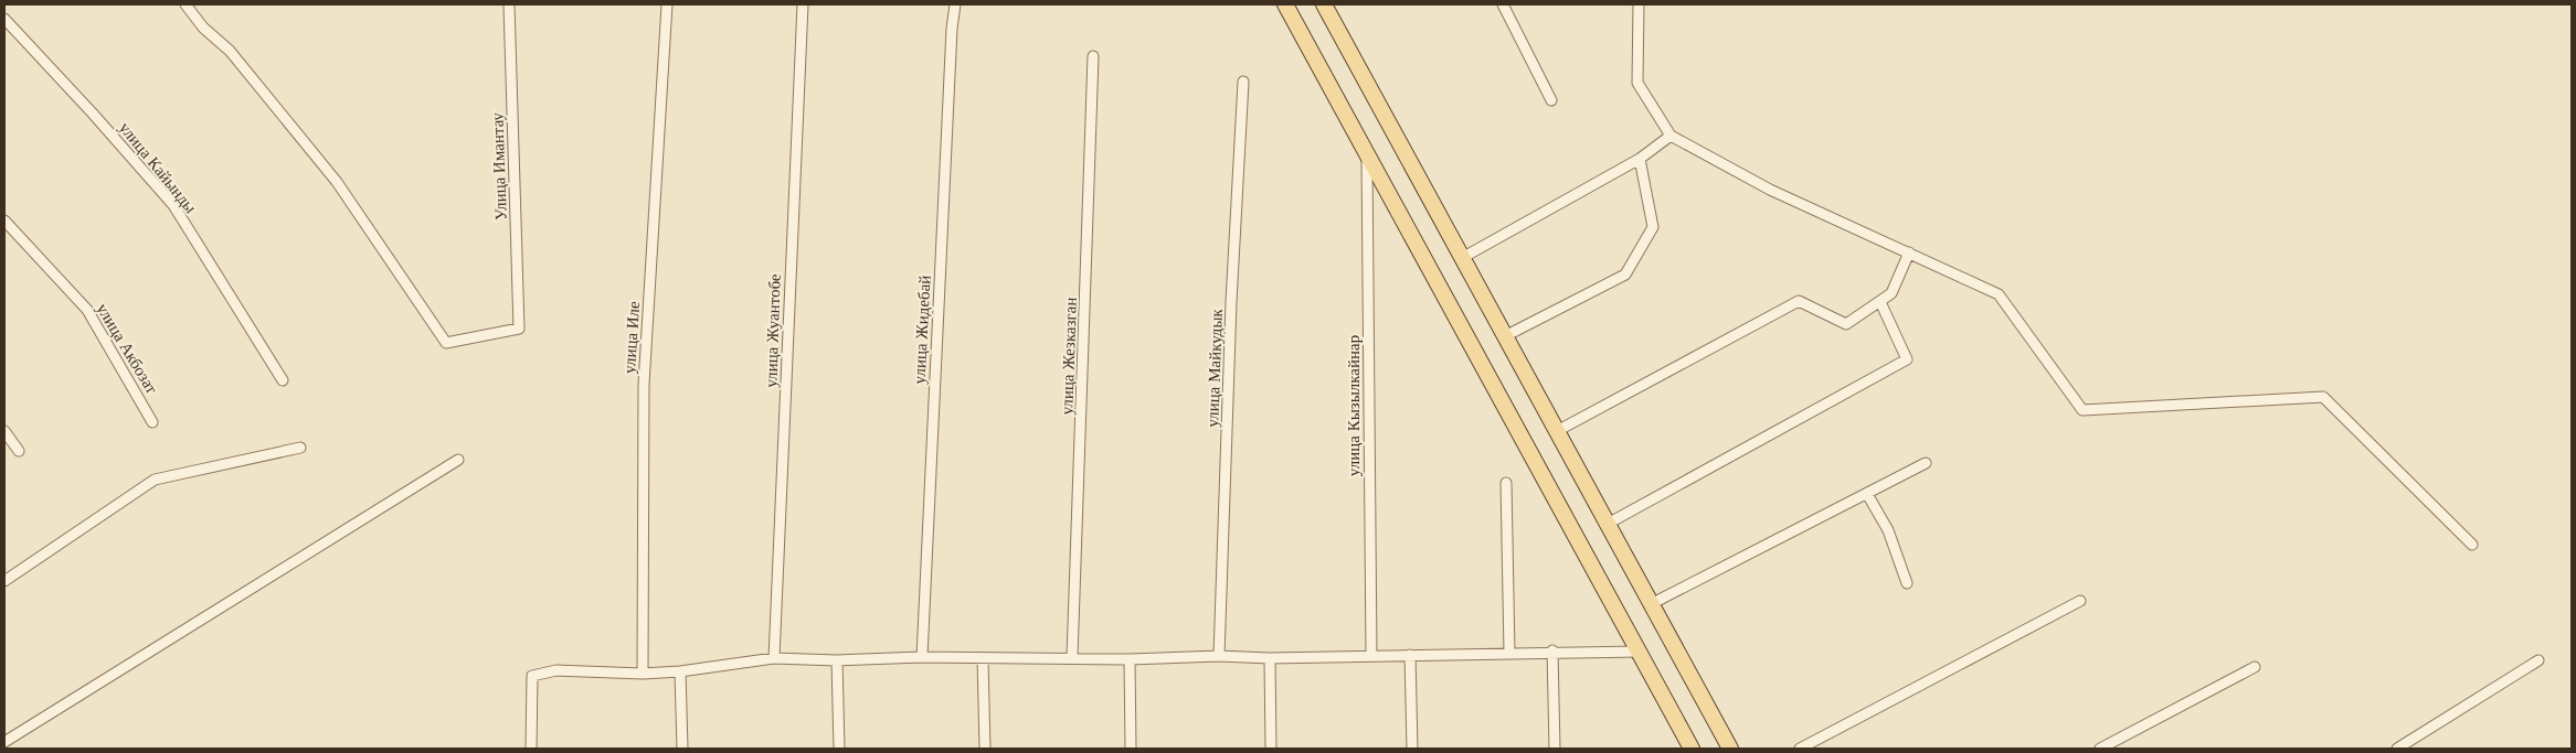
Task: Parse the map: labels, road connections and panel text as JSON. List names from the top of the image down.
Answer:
{
  "streets": {
    "street": [
      "Улица Имантау",
      "улица Кайынды",
      "улица Жидебай",
      "улица Жуантобе",
      "улица Иле",
      "улица Акбозат",
      "улица Жезказган",
      "улица Майкудык",
      "улица Кызылкайнар"
    ]
  }
}
